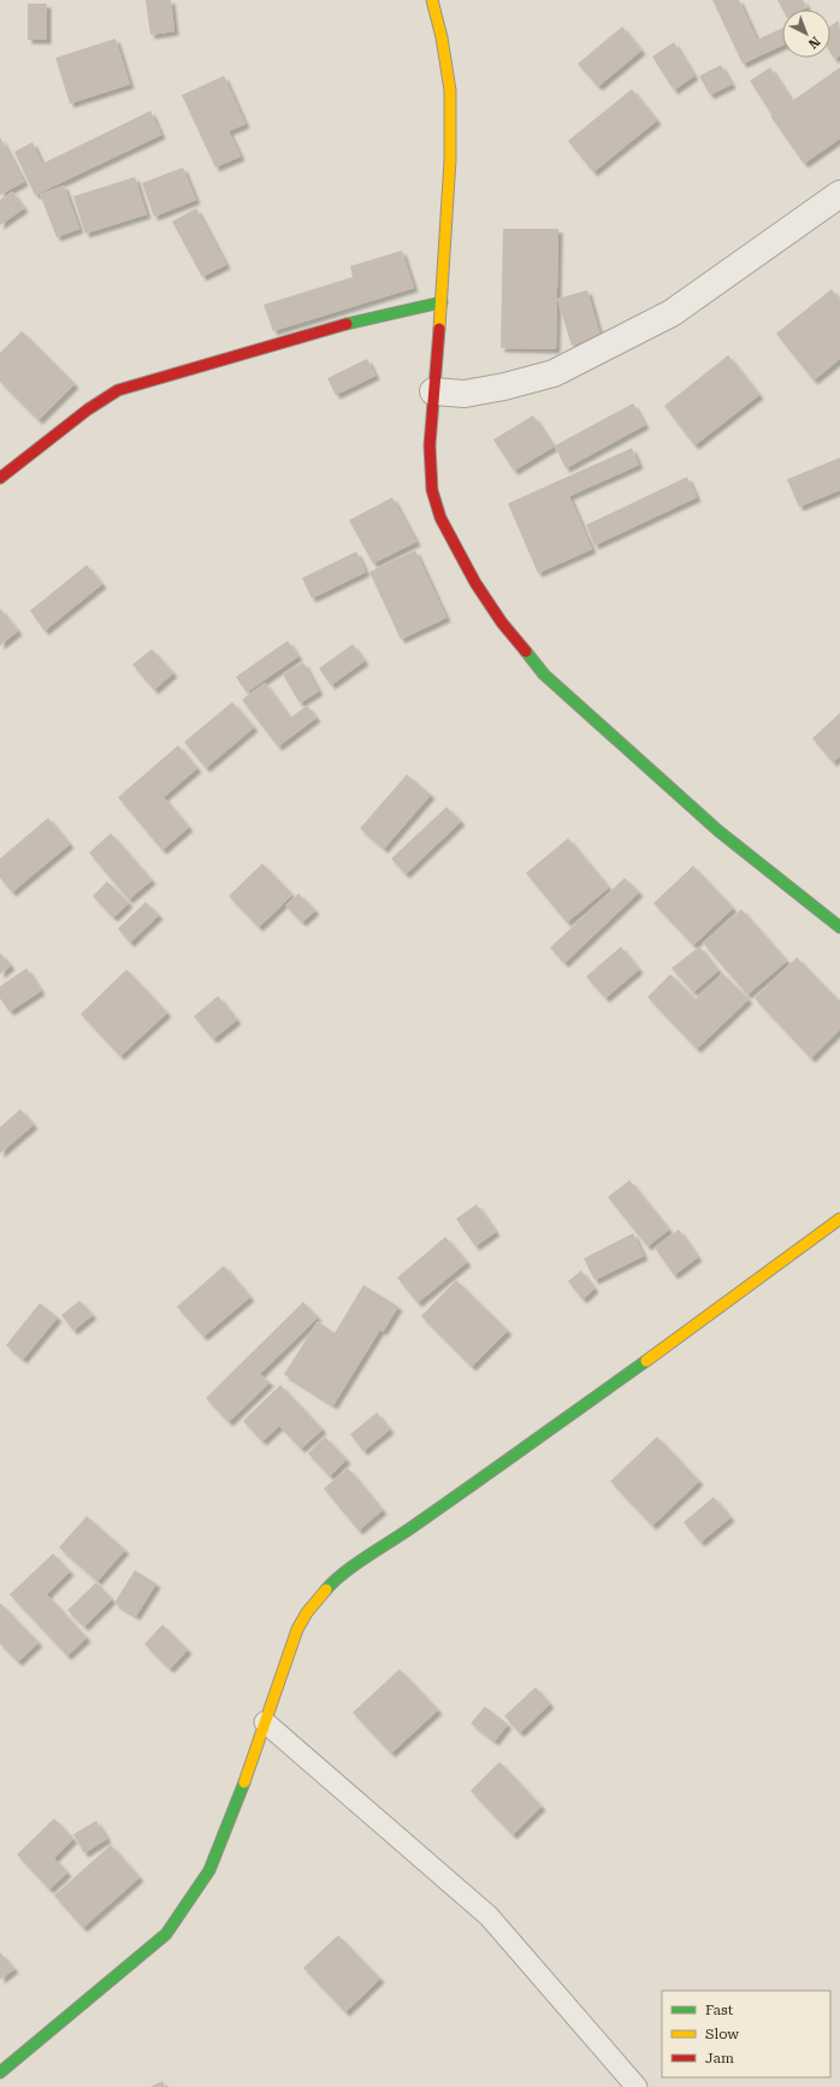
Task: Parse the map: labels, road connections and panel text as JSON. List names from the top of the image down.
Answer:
{
  "legend": ["Fast", "Slow", "Jam"],
  "north": "bottom right"
}
